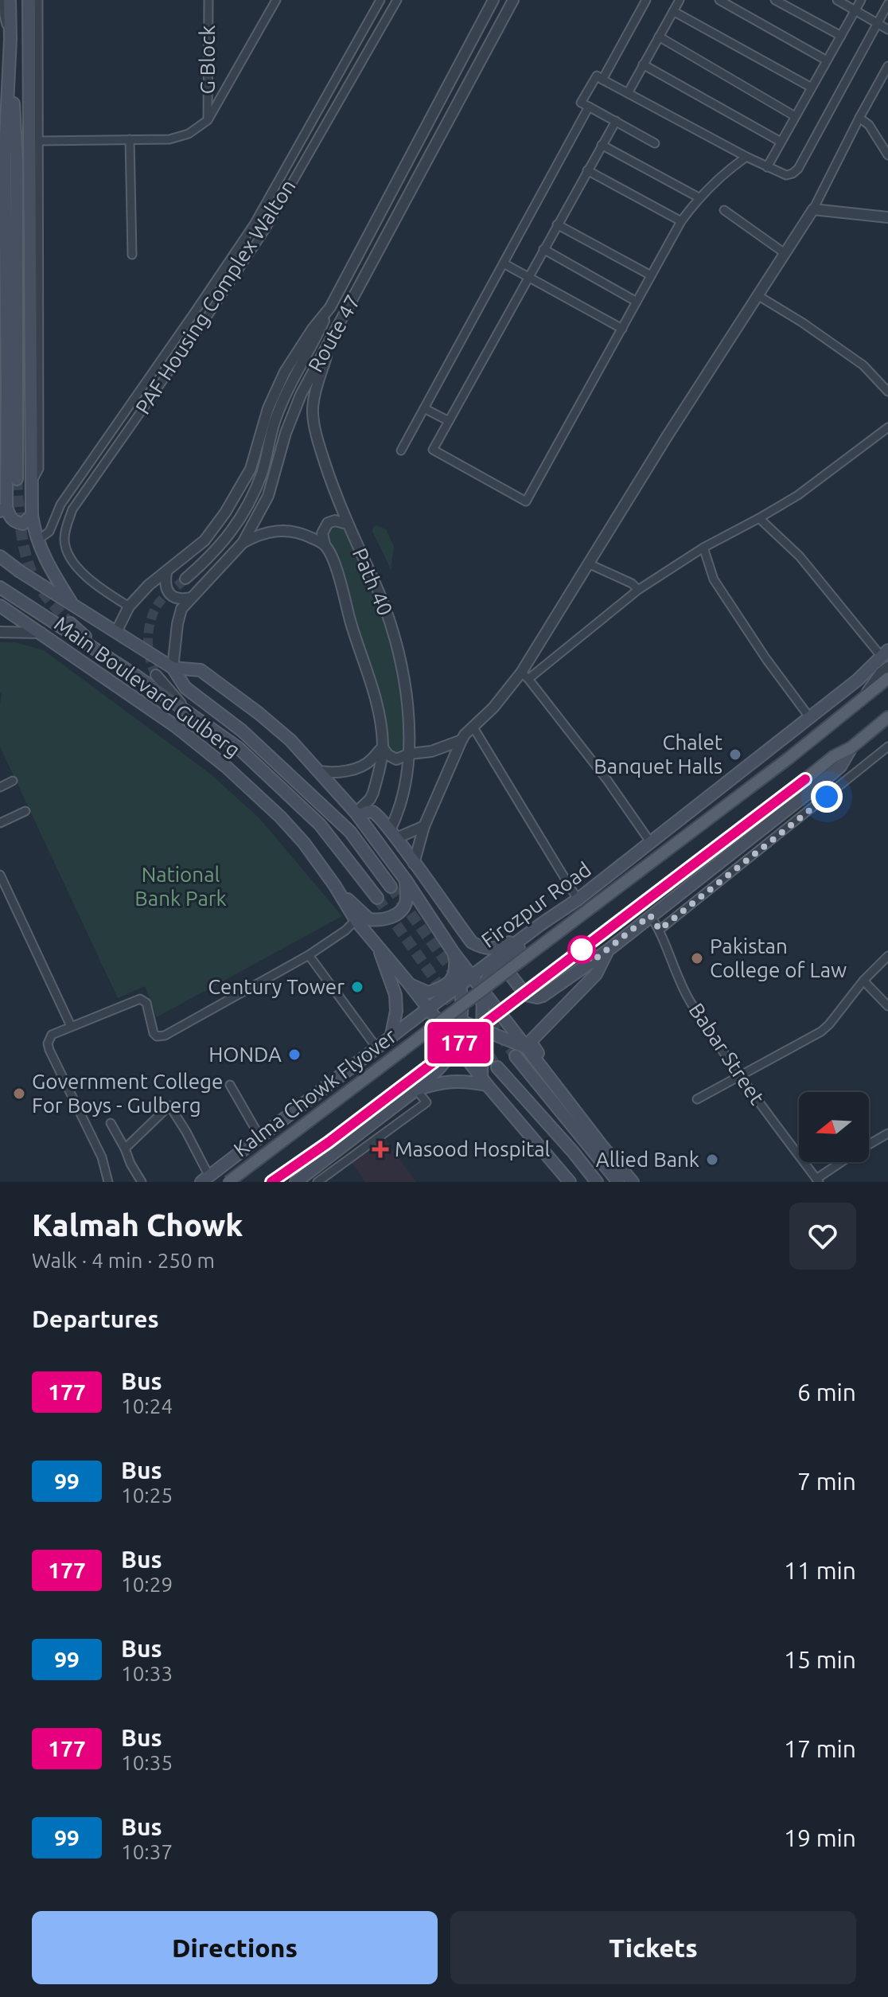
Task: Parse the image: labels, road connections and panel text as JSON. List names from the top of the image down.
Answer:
{
  "streets": {
    "main road": ["Main Boulevard Gulberg", "Firozpur Road", "Kalma Chowk Flyover"],
    "street": [
      "G Block",
      "PAF Housing Complex Walton",
      "Route 47",
      "Path 40",
      "Babar Street"
    ]
  },
  "crossings": [
    ["PAF Housing Complex Walton", "Route 47"],
    ["Route 47", "Path 40"],
    ["Route 47", "Main Boulevard Gulberg"],
    ["Path 40", "Main Boulevard Gulberg"],
    ["Main Boulevard Gulberg", "Firozpur Road"]
  ],
  "parks": ["National Bank Park"],
  "places": {
    "other": [
      "Chalet Banquet Halls",
      "Pakistan College of Law",
      "Century Tower",
      "HONDA",
      "Government College For Boys - Gulberg",
      "Allied Bank"
    ],
    "health": ["Masood Hospital"]
  },
  "lines": ["bus line 177"],
  "north": "left",
  "page": {
    "on_map": "177",
    "heading": [
      ["Kalmah Chowk", "Walk · 4 min · 250 m"],
      "Departures"
    ],
    "list": [
      {
        "mark": "177",
        "name": "Bus",
        "note": "10:24",
        "value": "6 min"
      },
      {
        "mark": "99",
        "name": "Bus",
        "note": "10:25",
        "value": "7 min"
      },
      {
        "mark": "177",
        "name": "Bus",
        "note": "10:29",
        "value": "11 min"
      },
      {
        "mark": "99",
        "name": "Bus",
        "note": "10:33",
        "value": "15 min"
      },
      {
        "mark": "177",
        "name": "Bus",
        "note": "10:35",
        "value": "17 min"
      },
      {
        "mark": "99",
        "name": "Bus",
        "note": "10:37",
        "value": "19 min"
      }
    ],
    "buttons": ["Directions", "Tickets"]
  }
}
